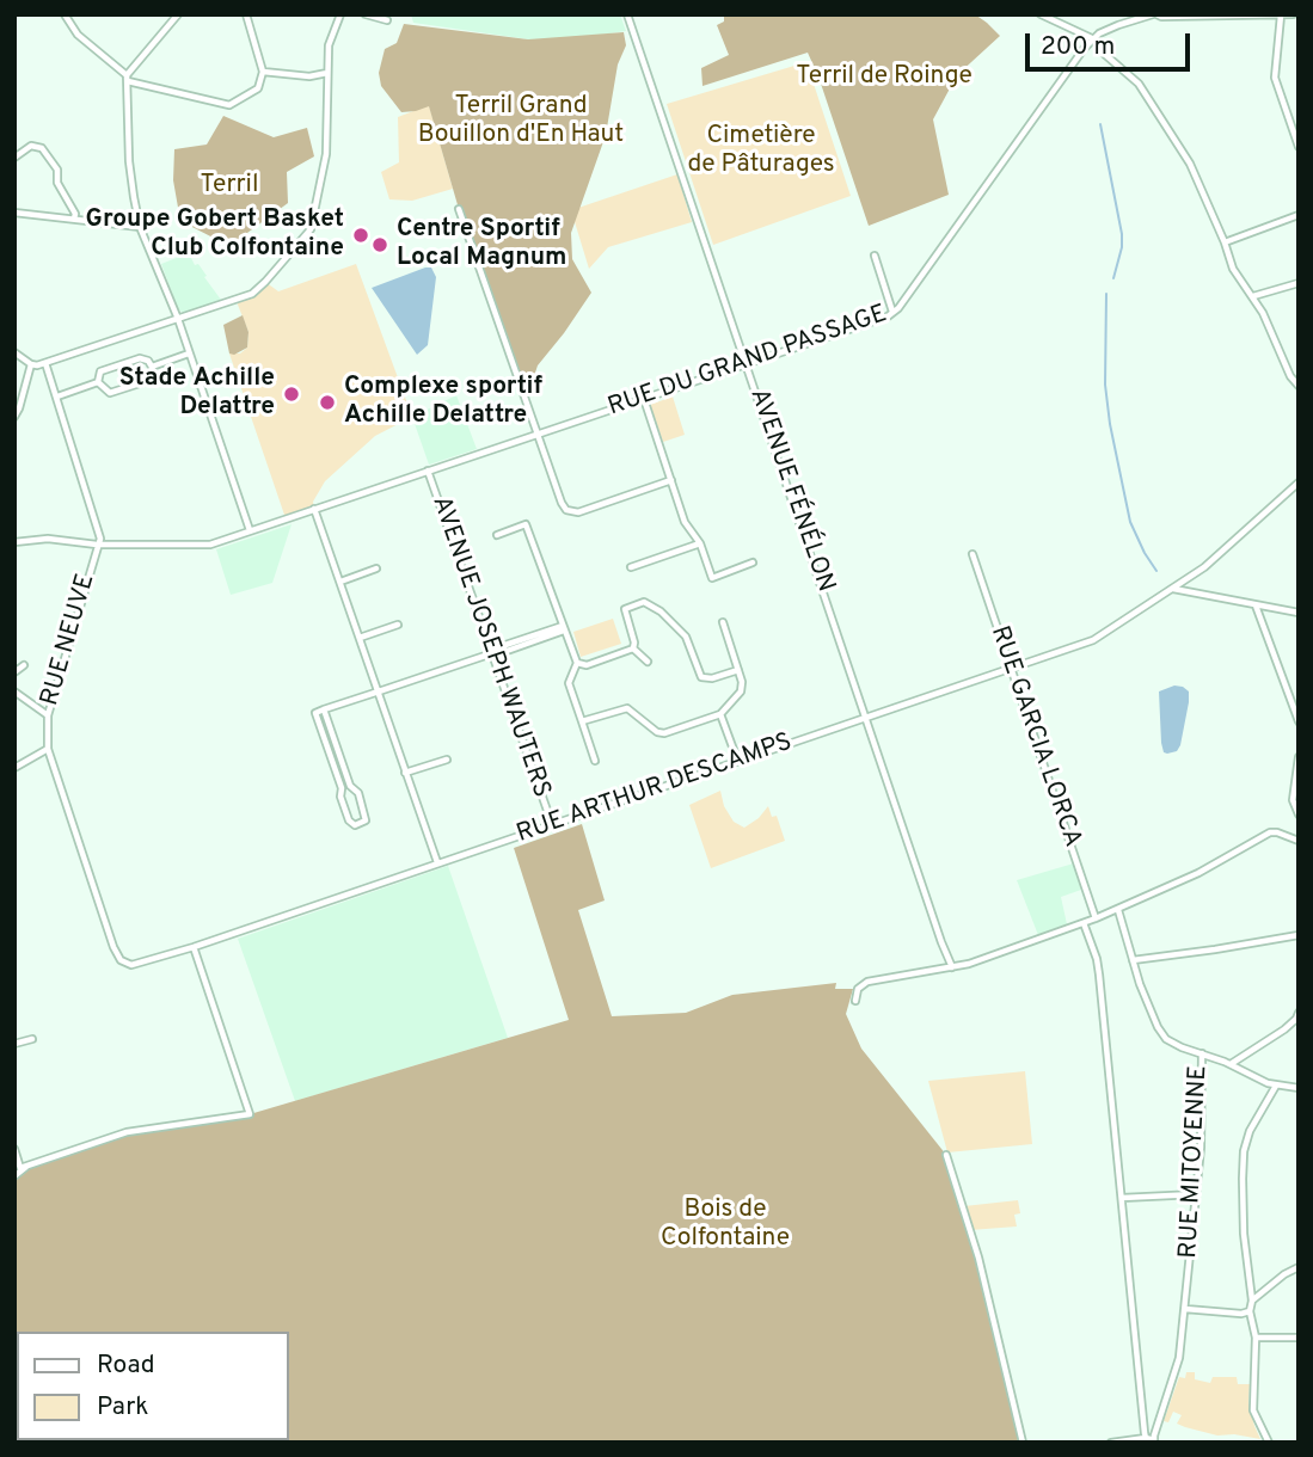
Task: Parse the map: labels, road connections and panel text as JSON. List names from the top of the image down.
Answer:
{
  "streets": {
    "street": [
      "RUE DU GRAND PASSAGE",
      "AVENUE FÉNÉLON",
      "RUE NEUVE",
      "AVENUE JOSEPH WAUTERS",
      "RUE GARCIA LORCA",
      "RUE ARTHUR DESCAMPS",
      "RUE MITOYENNE"
    ]
  },
  "crossings": [
    ["RUE DU GRAND PASSAGE", "AVENUE FÉNÉLON"],
    ["RUE DU GRAND PASSAGE", "RUE NEUVE"],
    ["RUE DU GRAND PASSAGE", "AVENUE JOSEPH WAUTERS"],
    ["AVENUE FÉNÉLON", "RUE ARTHUR DESCAMPS"],
    ["RUE NEUVE", "RUE ARTHUR DESCAMPS"],
    ["AVENUE JOSEPH WAUTERS", "RUE ARTHUR DESCAMPS"],
    ["RUE GARCIA LORCA", "RUE ARTHUR DESCAMPS"]
  ],
  "parks": [
    "Terril de Roinge",
    "Terril Grand Bouillon d'En Haut",
    "Cimetière de Pâturages",
    "Terril",
    "Bois de Colfontaine"
  ],
  "places": [
    "Groupe Gobert Basket Club Colfontaine",
    "Centre Sportif Local Magnum",
    "Stade Achille Delattre",
    "Complexe sportif Achille Delattre"
  ],
  "legend": ["Road", "Park"],
  "scale_bar": "200 m"
}
